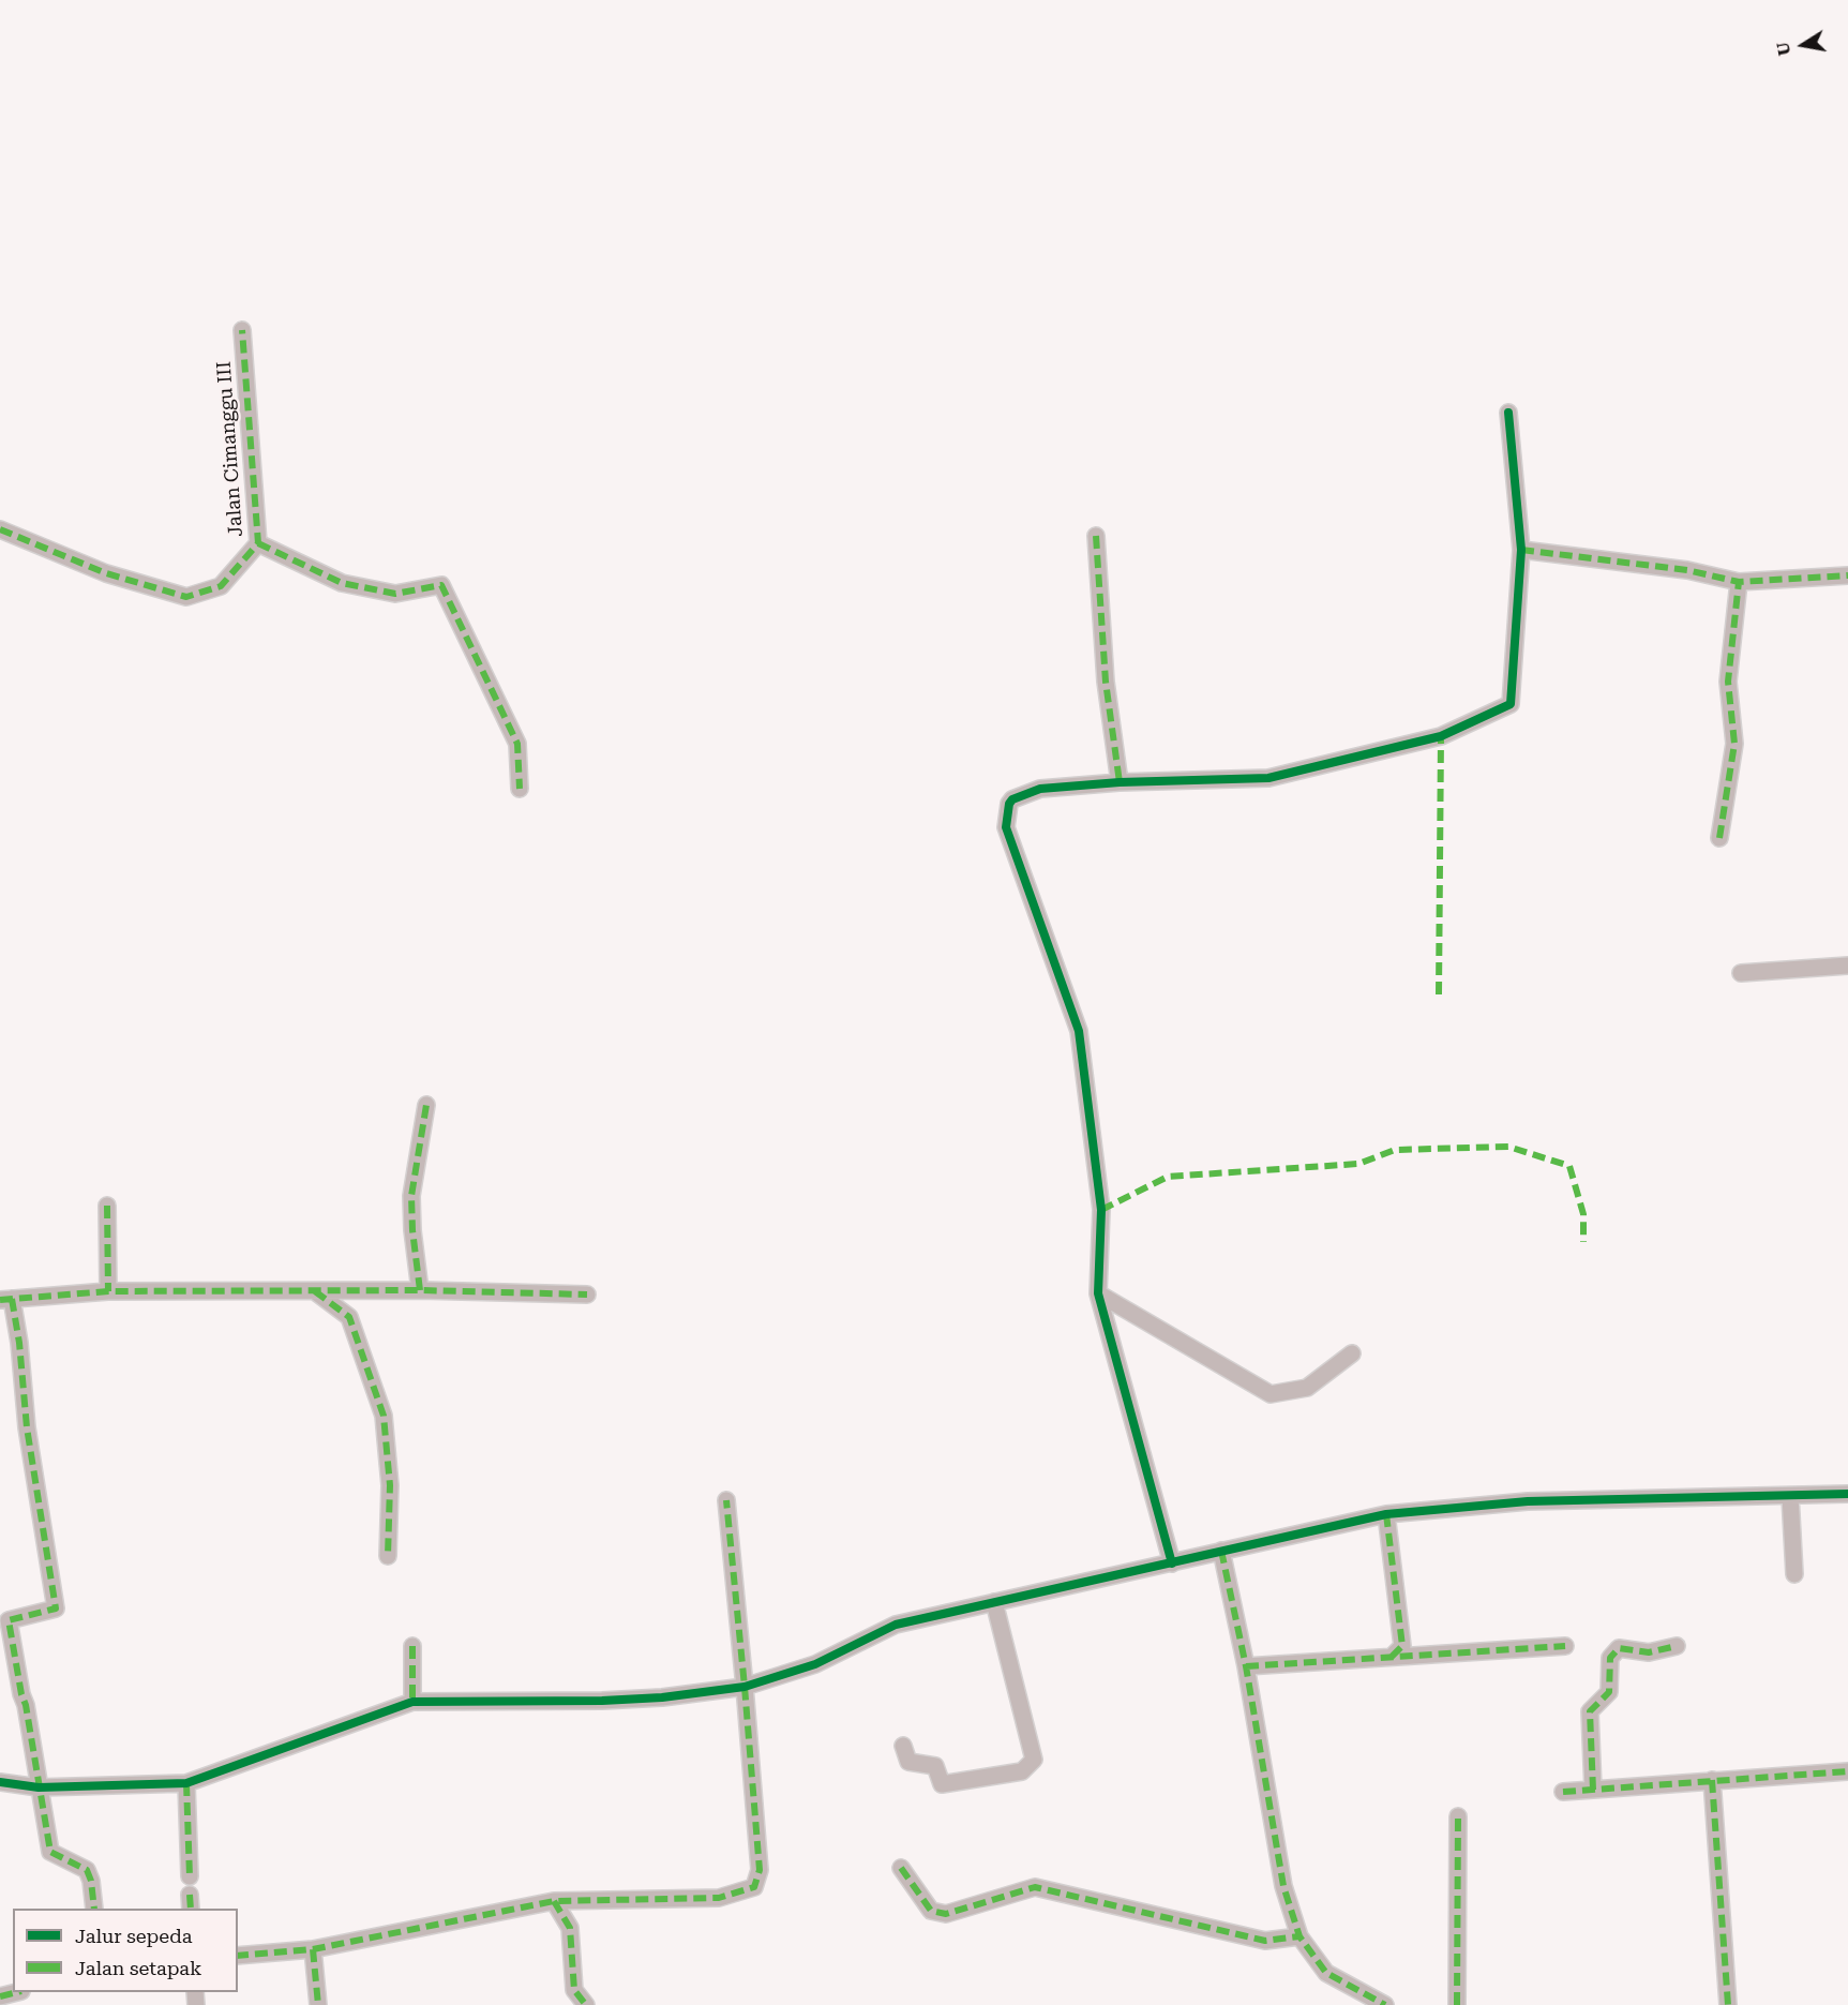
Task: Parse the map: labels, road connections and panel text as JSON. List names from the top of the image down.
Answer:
{
  "streets": {
    "street": ["Jalan Cimanggu III"]
  },
  "legend": ["Jalur sepeda", "Jalan setapak"],
  "north": "left"
}
